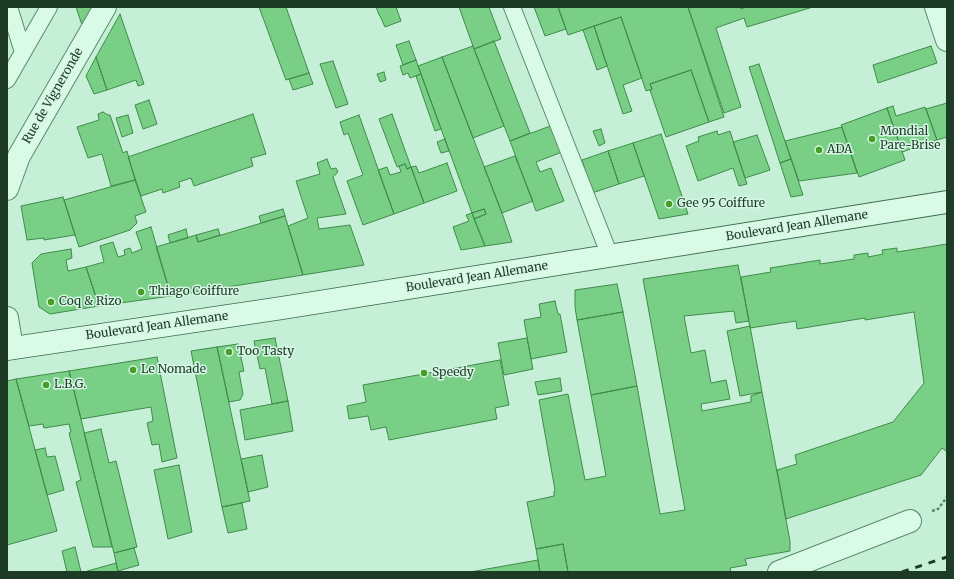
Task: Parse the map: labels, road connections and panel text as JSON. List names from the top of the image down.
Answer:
{
  "streets": {
    "main road": ["Rue de Vigneronde", "Boulevard Jean Allemane"]
  },
  "places": [
    "Mondial Pare-Brise",
    "ADA",
    "Gee 95 Coiffure",
    "Thiago Coiffure",
    "Coq & Rizo",
    "Too Tasty",
    "Le Nomade",
    "Speedy",
    "L.B.G."
  ]
}
